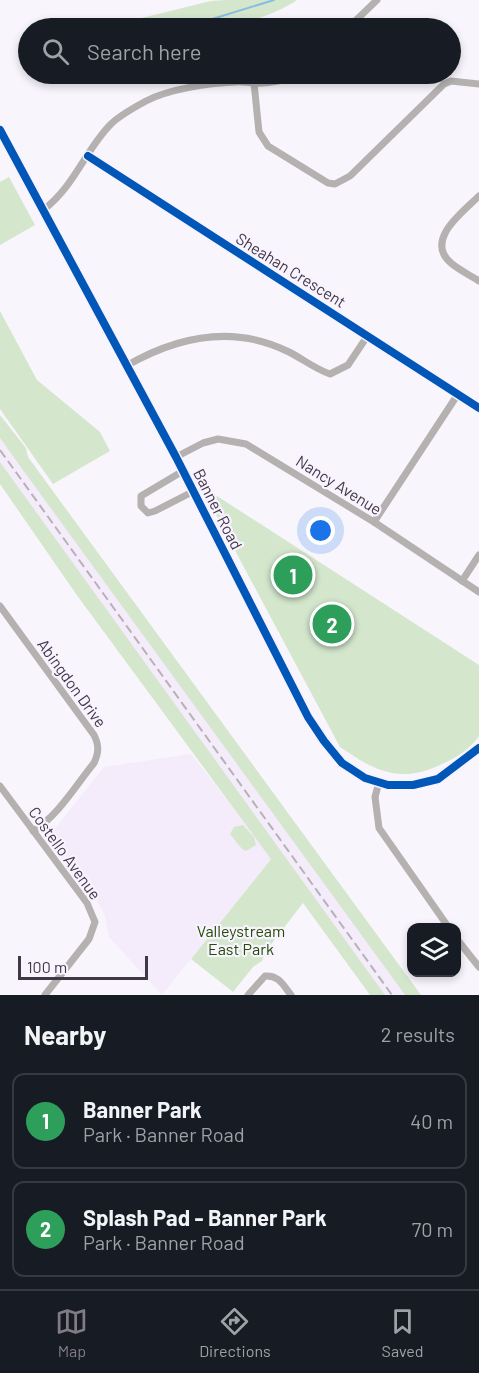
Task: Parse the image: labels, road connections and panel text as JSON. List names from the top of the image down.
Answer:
{
  "streets": {
    "street": [
      "Sheahan Crescent",
      "Nancy Avenue",
      "Banner Road",
      "Abingdon Drive",
      "Costello Avenue"
    ]
  },
  "crossings": [
    ["Nancy Avenue", "Banner Road"],
    ["Abingdon Drive", "Costello Avenue"]
  ],
  "parks": ["Valleystream East Park"],
  "scale_bar": "100 m",
  "page": {
    "search": "Search here",
    "pins": ["1", "2"],
    "scale": "100 m",
    "heading": ["Nearby", "2 results"],
    "list": [
      {
        "mark": "1",
        "name": "Banner Park",
        "note": "Park · Banner Road",
        "value": "40 m"
      },
      {
        "mark": "2",
        "name": "Splash Pad - Banner Park",
        "note": "Park · Banner Road",
        "value": "70 m"
      }
    ],
    "nav": ["Map", "Directions", "Saved"]
  }
}
